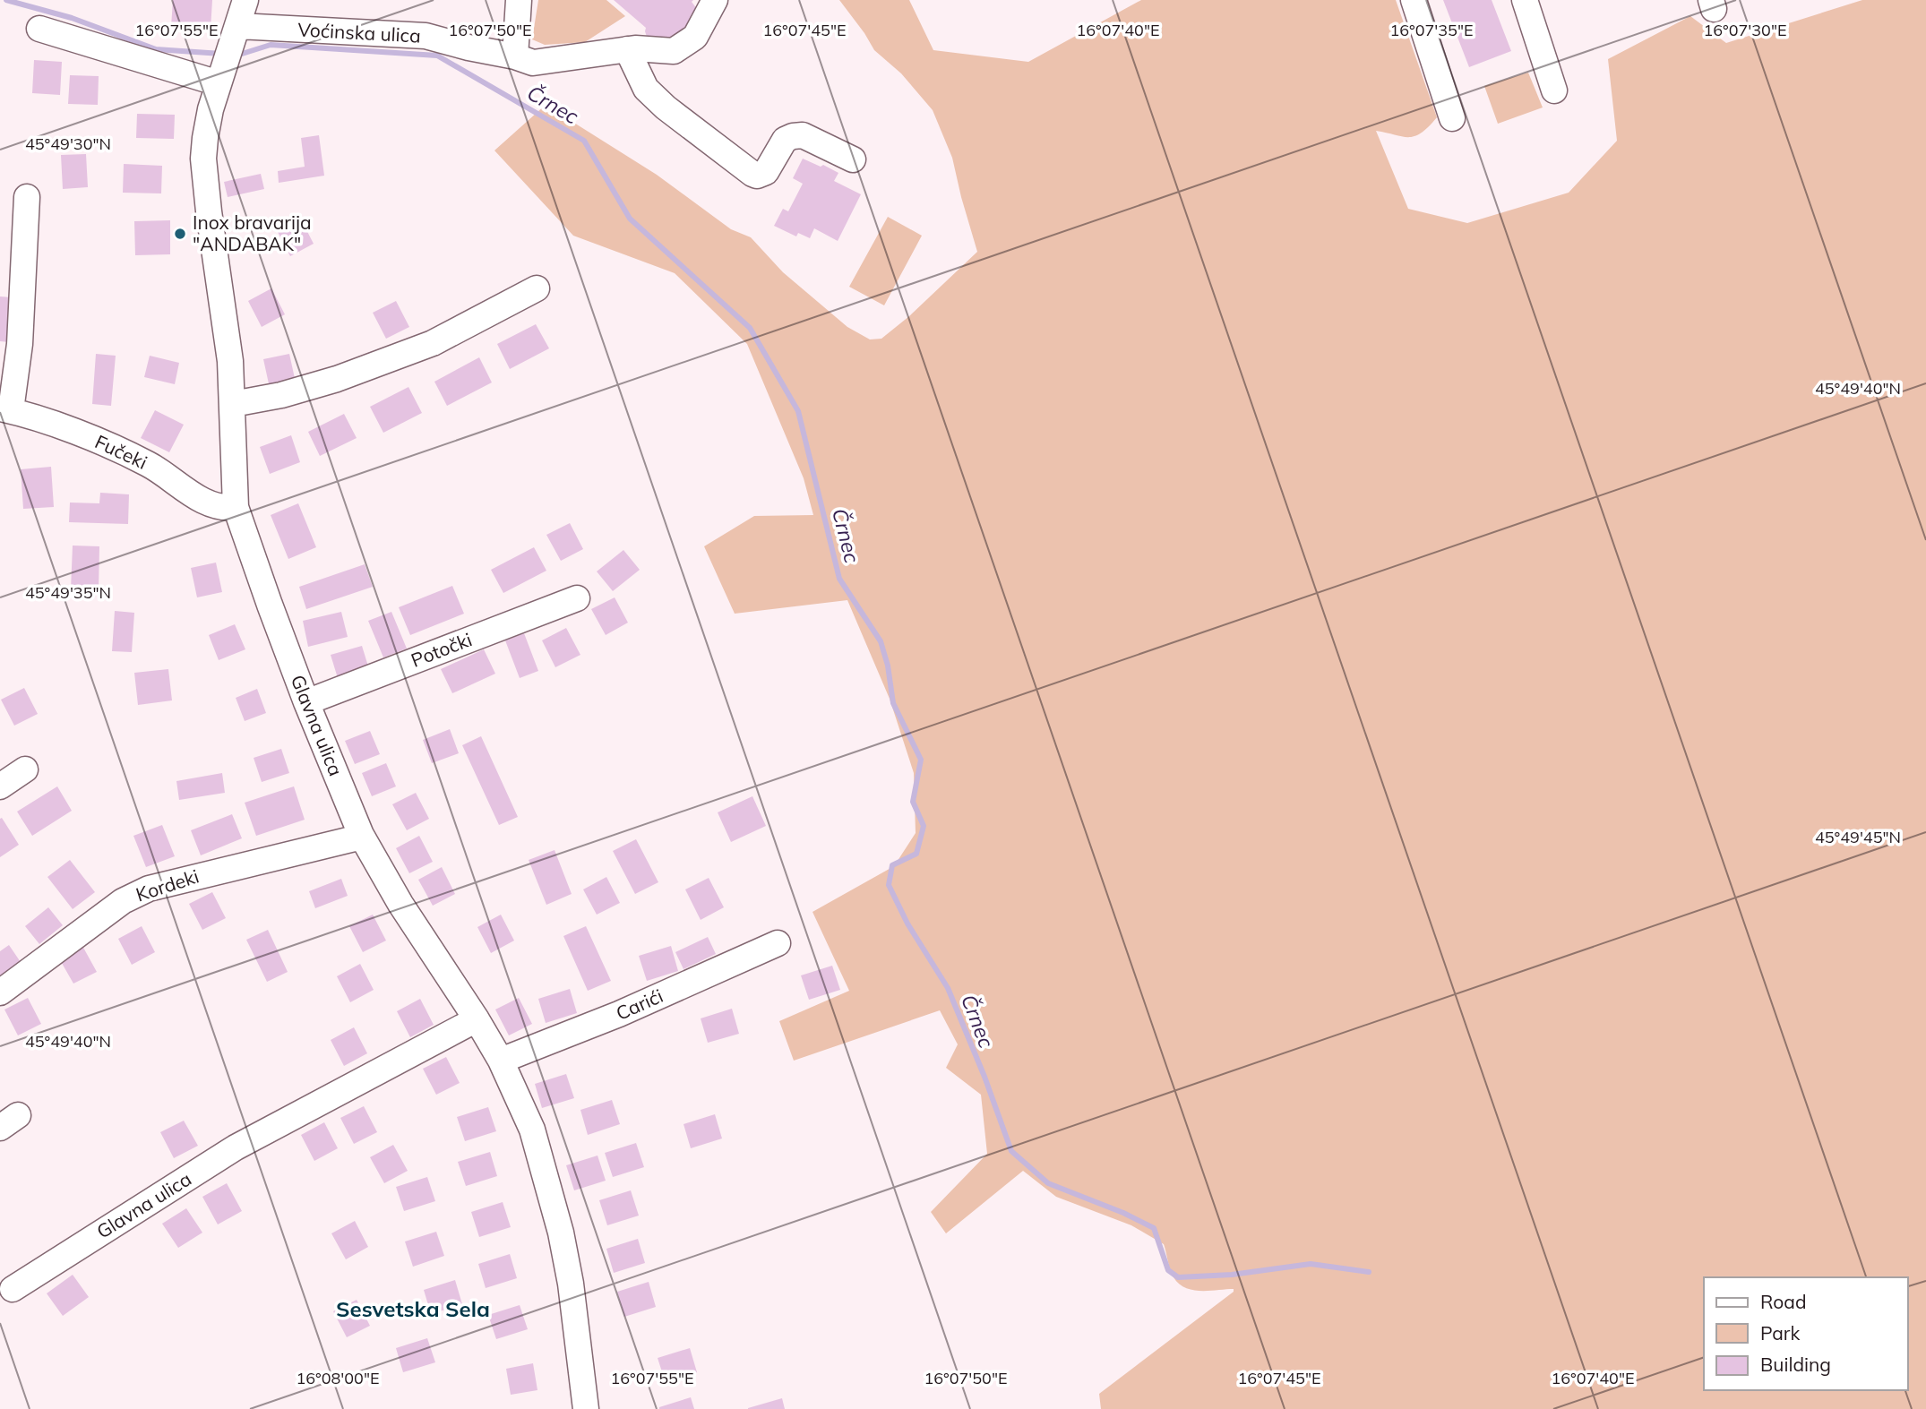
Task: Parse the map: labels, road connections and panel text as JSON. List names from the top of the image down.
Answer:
{
  "streets": {
    "street": [
      "Voćinska ulica",
      "Fučeki",
      "Potočki",
      "Glavna ulica",
      "Kordeki",
      "Carići"
    ]
  },
  "crossings": [
    ["Voćinska ulica", "Glavna ulica"],
    ["Fučeki", "Glavna ulica"],
    ["Potočki", "Glavna ulica"],
    ["Glavna ulica", "Kordeki"],
    ["Glavna ulica", "Carići"]
  ],
  "districts": ["Sesvetska Sela"],
  "water": ["Črnec"],
  "places": ["Inox bravarija \"ANDABAK\""],
  "legend": ["Road", "Park", "Building"],
  "coordinates": [
    "16°07'55\"E",
    "16°07'50\"E",
    "16°07'45\"E",
    "16°07'40\"E",
    "16°07'35\"E",
    "16°07'30\"E",
    "45°49'30\"N",
    "45°49'40\"N",
    "45°49'35\"N",
    "45°49'45\"N",
    "16°08'00\"E"
  ]
}
